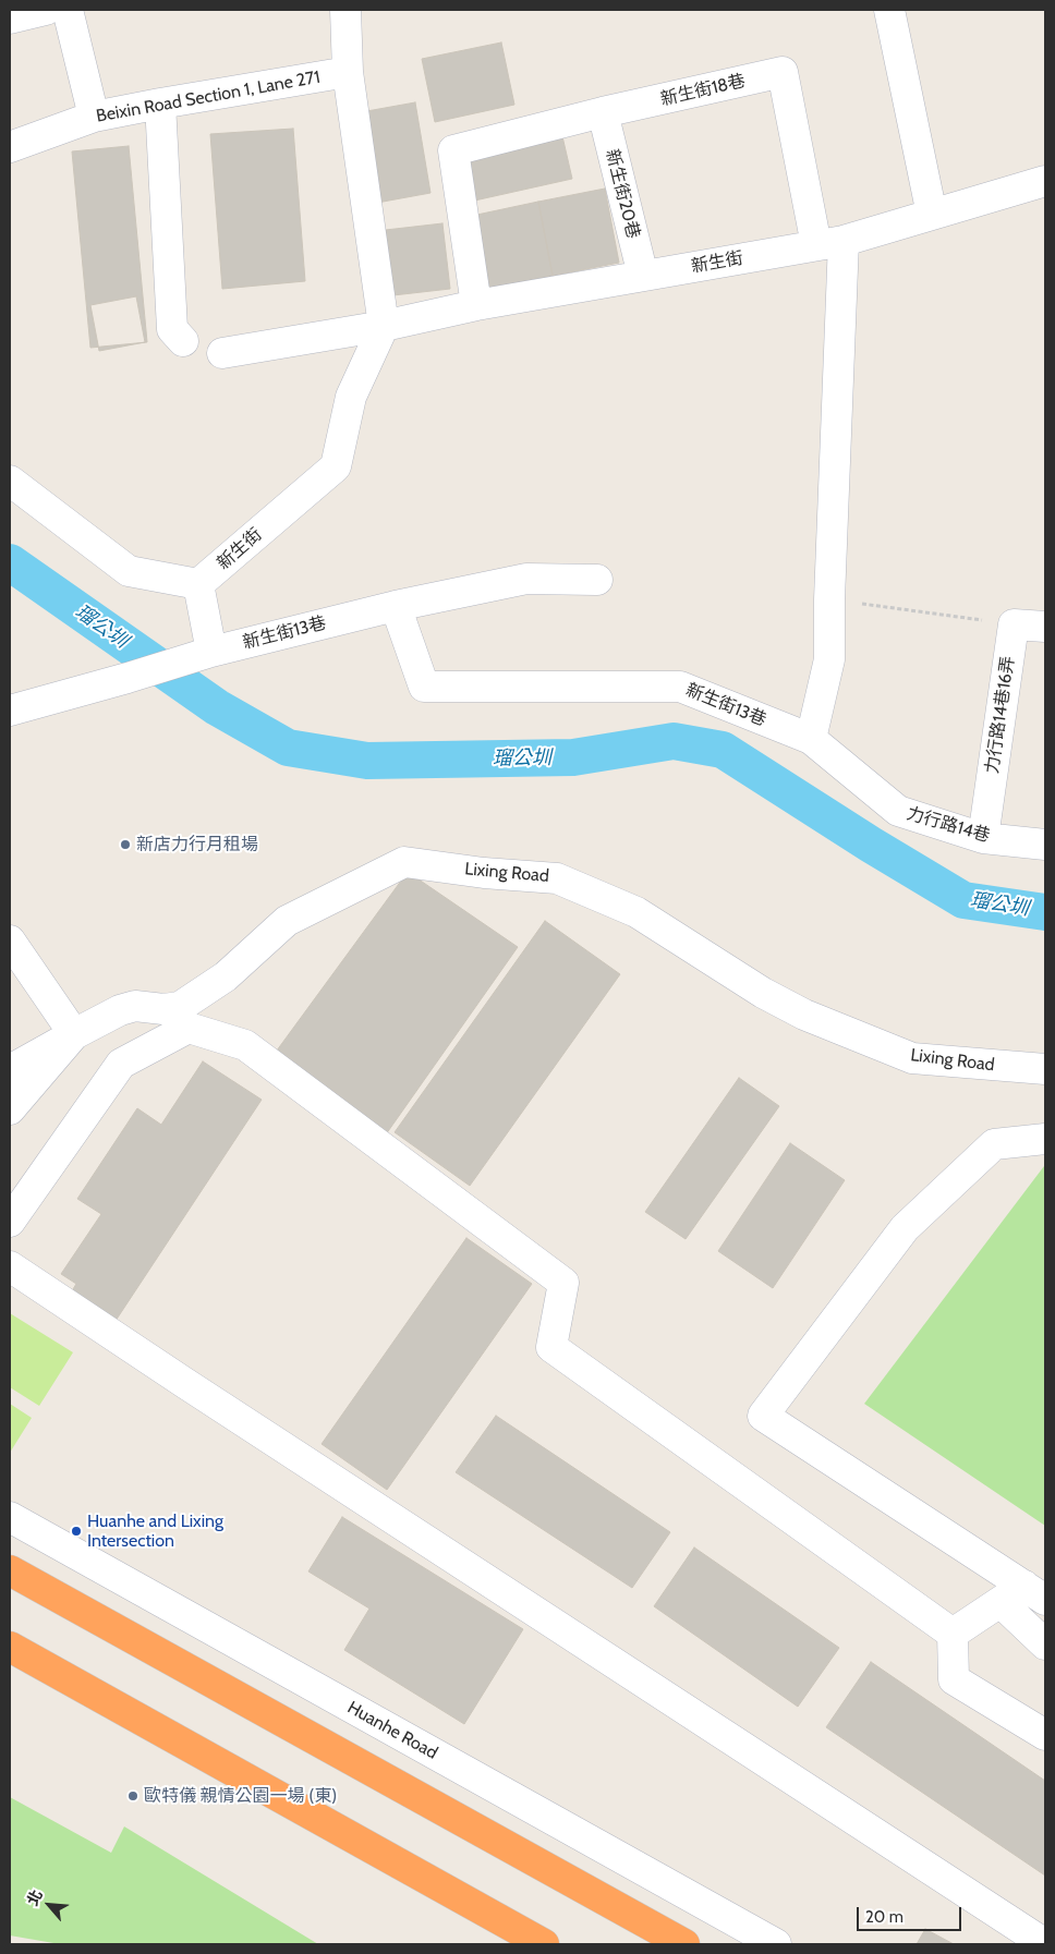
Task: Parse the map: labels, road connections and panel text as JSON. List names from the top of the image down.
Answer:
{
  "streets": {
    "street": [
      "新生街18巷",
      "Beixin Road Section 1, Lane 271",
      "新生街20巷",
      "新生街",
      "新生街13巷",
      "力行路14巷16弄",
      "力行路14巷",
      "Lixing Road",
      "Huanhe Road"
    ]
  },
  "crossings": [
    ["新生街18巷", "新生街20巷"],
    ["新生街18巷", "新生街"],
    ["新生街20巷", "新生街"],
    ["新生街13巷", "力行路14巷"],
    ["力行路14巷16弄", "力行路14巷"]
  ],
  "water": ["瑠公圳"],
  "places": ["新店力行月租場", "Huanhe and Lixing Intersection", "歐特儀 親情公園一場 (東)"],
  "scale_bar": "20 m",
  "north": "top left"
}
